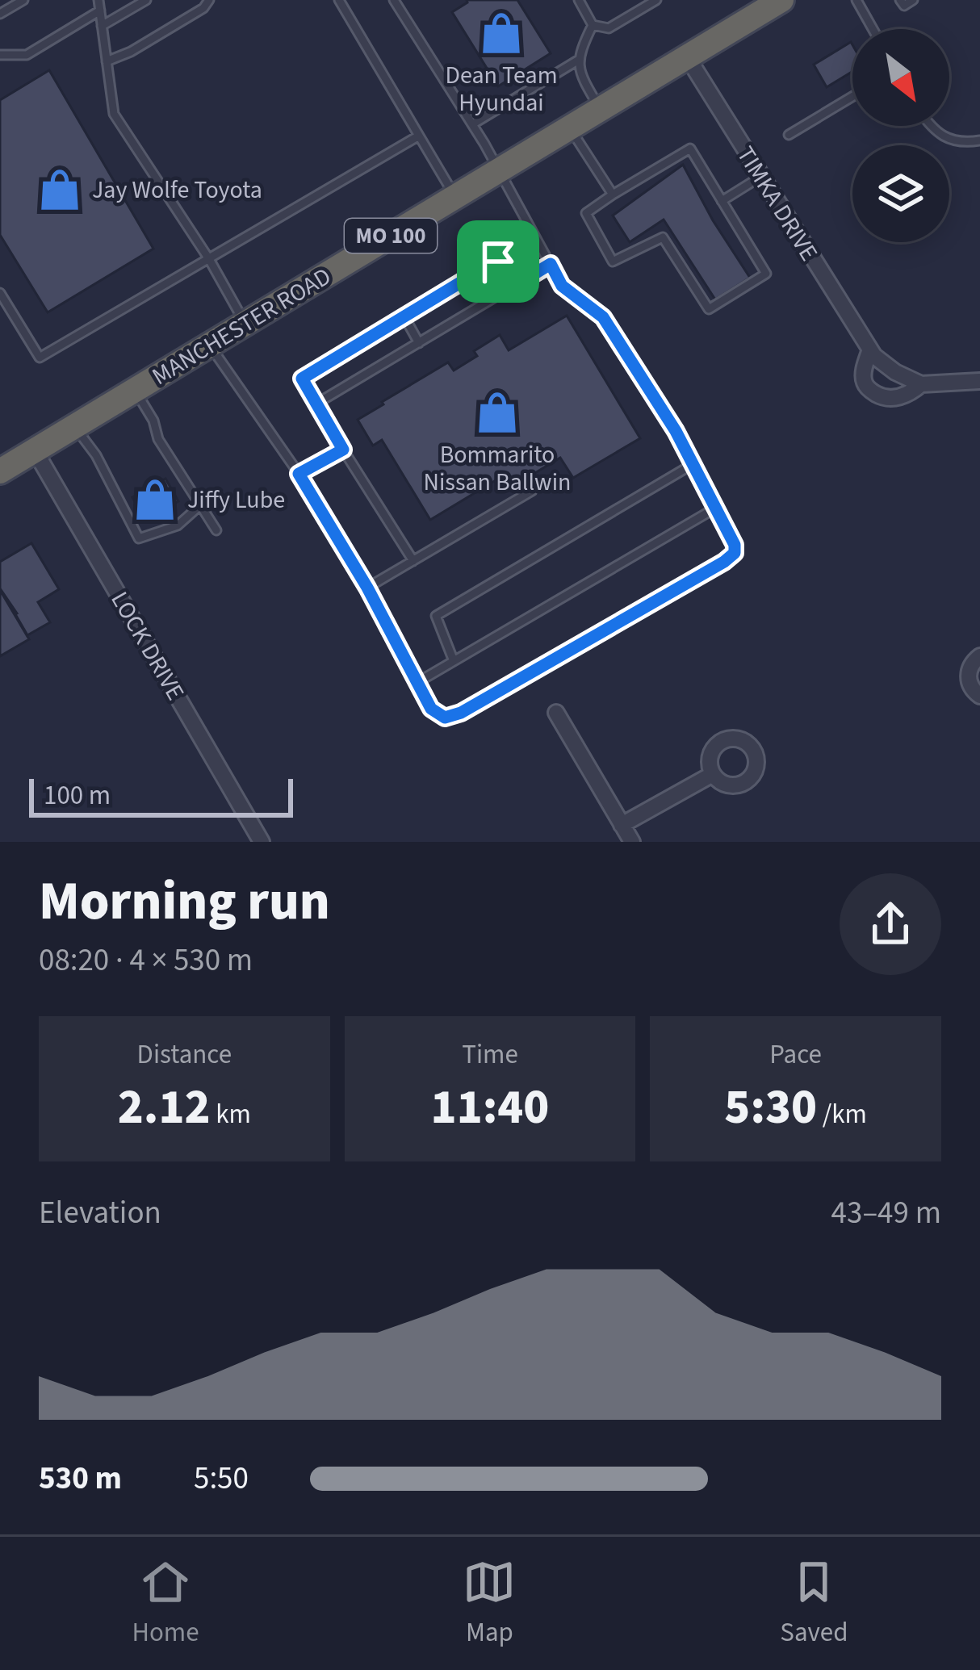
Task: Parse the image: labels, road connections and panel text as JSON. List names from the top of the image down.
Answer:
{
  "streets": {
    "highway": ["MO 100", "MANCHESTER ROAD"],
    "street": ["TIMKA DRIVE", "LOCK DRIVE"]
  },
  "crossings": [
    ["TIMKA DRIVE", "MANCHESTER ROAD"],
    ["MANCHESTER ROAD", "LOCK DRIVE"]
  ],
  "places": {
    "shop": [
      "Dean Team Hyundai",
      "Jay Wolfe Toyota",
      "Bommarito Nissan Ballwin",
      "Jiffy Lube"
    ]
  },
  "scale_bar": "100 m",
  "north": "bottom right",
  "page": {
    "scale": "100 m",
    "heading": ["Morning run", "08:20 · 4 × 530 m"],
    "stats": [
      ["Distance", "2.12 km"],
      ["Time", "11:40"],
      ["Pace", "5:30 /km"]
    ],
    "chart": ["Elevation", "43–49 m"],
    "list": [
      {
        "name": "530 m",
        "note": "5:50"
      }
    ],
    "tabs": ["Home", "Map", "Saved"]
  }
}
